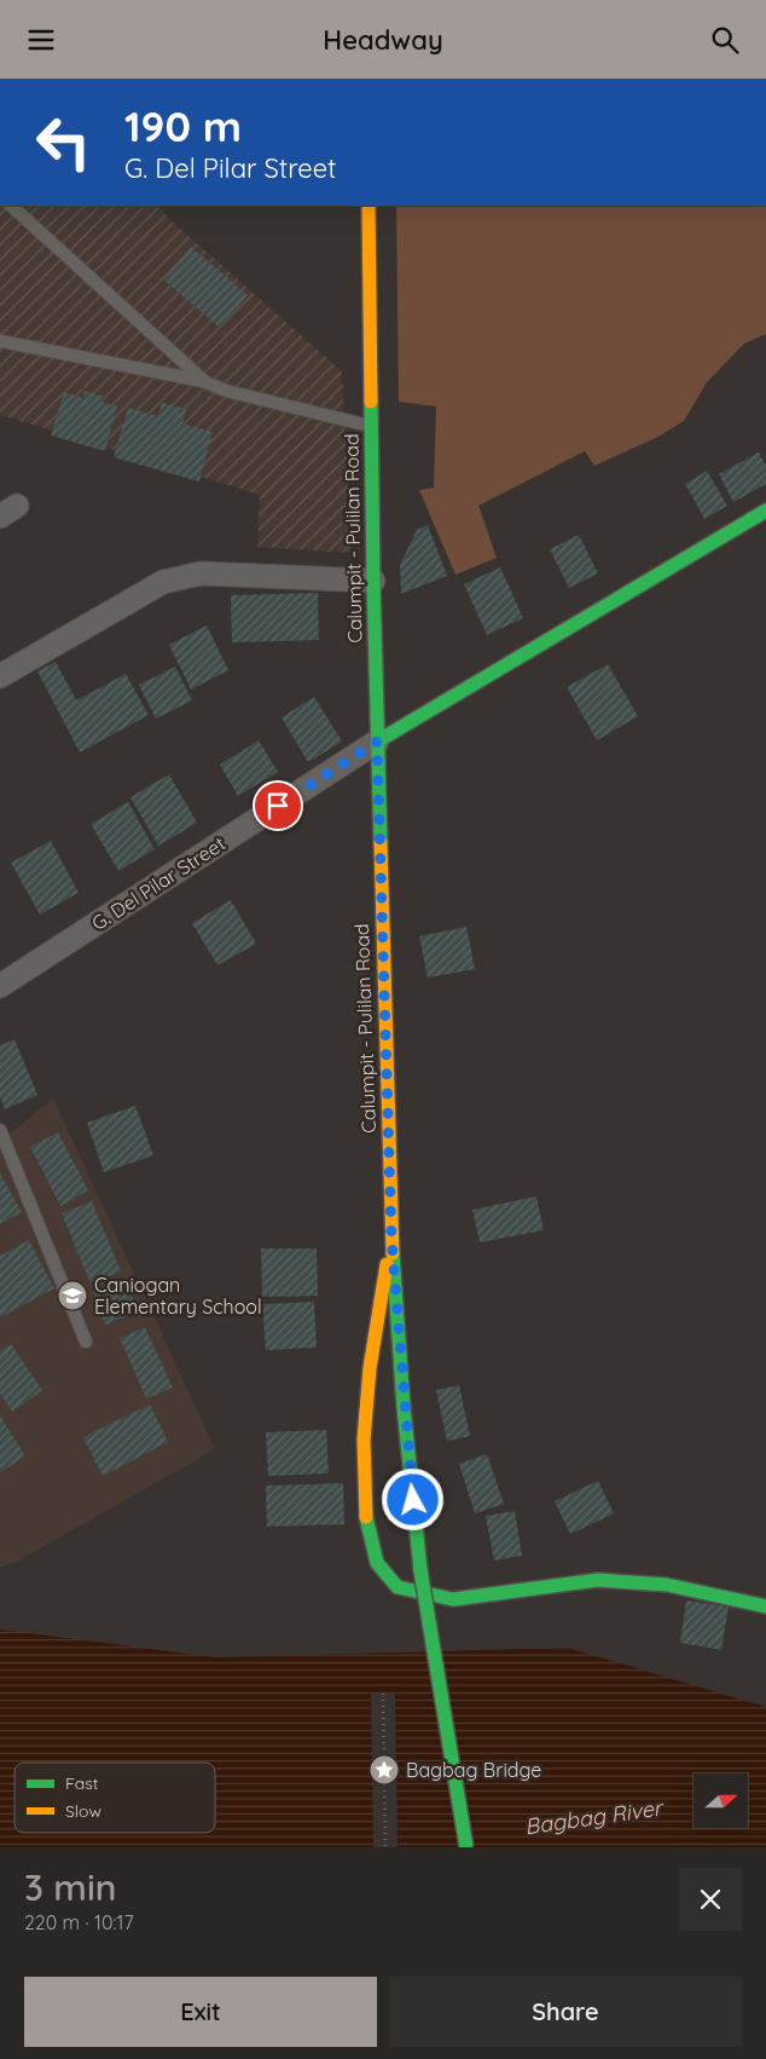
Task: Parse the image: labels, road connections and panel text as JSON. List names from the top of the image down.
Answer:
{
  "streets": {
    "main road": ["Calumpit - Pulilan Road"],
    "street": ["G. Del Pilar Street"]
  },
  "crossings": [
    ["Calumpit - Pulilan Road", "G. Del Pilar Street"]
  ],
  "water": ["Bagbag River"],
  "places": {
    "school or university": ["Caniogan Elementary School"],
    "place": ["Bagbag Bridge"]
  },
  "legend": ["Fast", "Slow"],
  "north": "right",
  "page": {
    "header": "Headway",
    "turn": ["190 m", "G. Del Pilar Street"],
    "heading": ["3 min", "220 m · 10:17"],
    "buttons": ["Exit", "Share"]
  }
}
